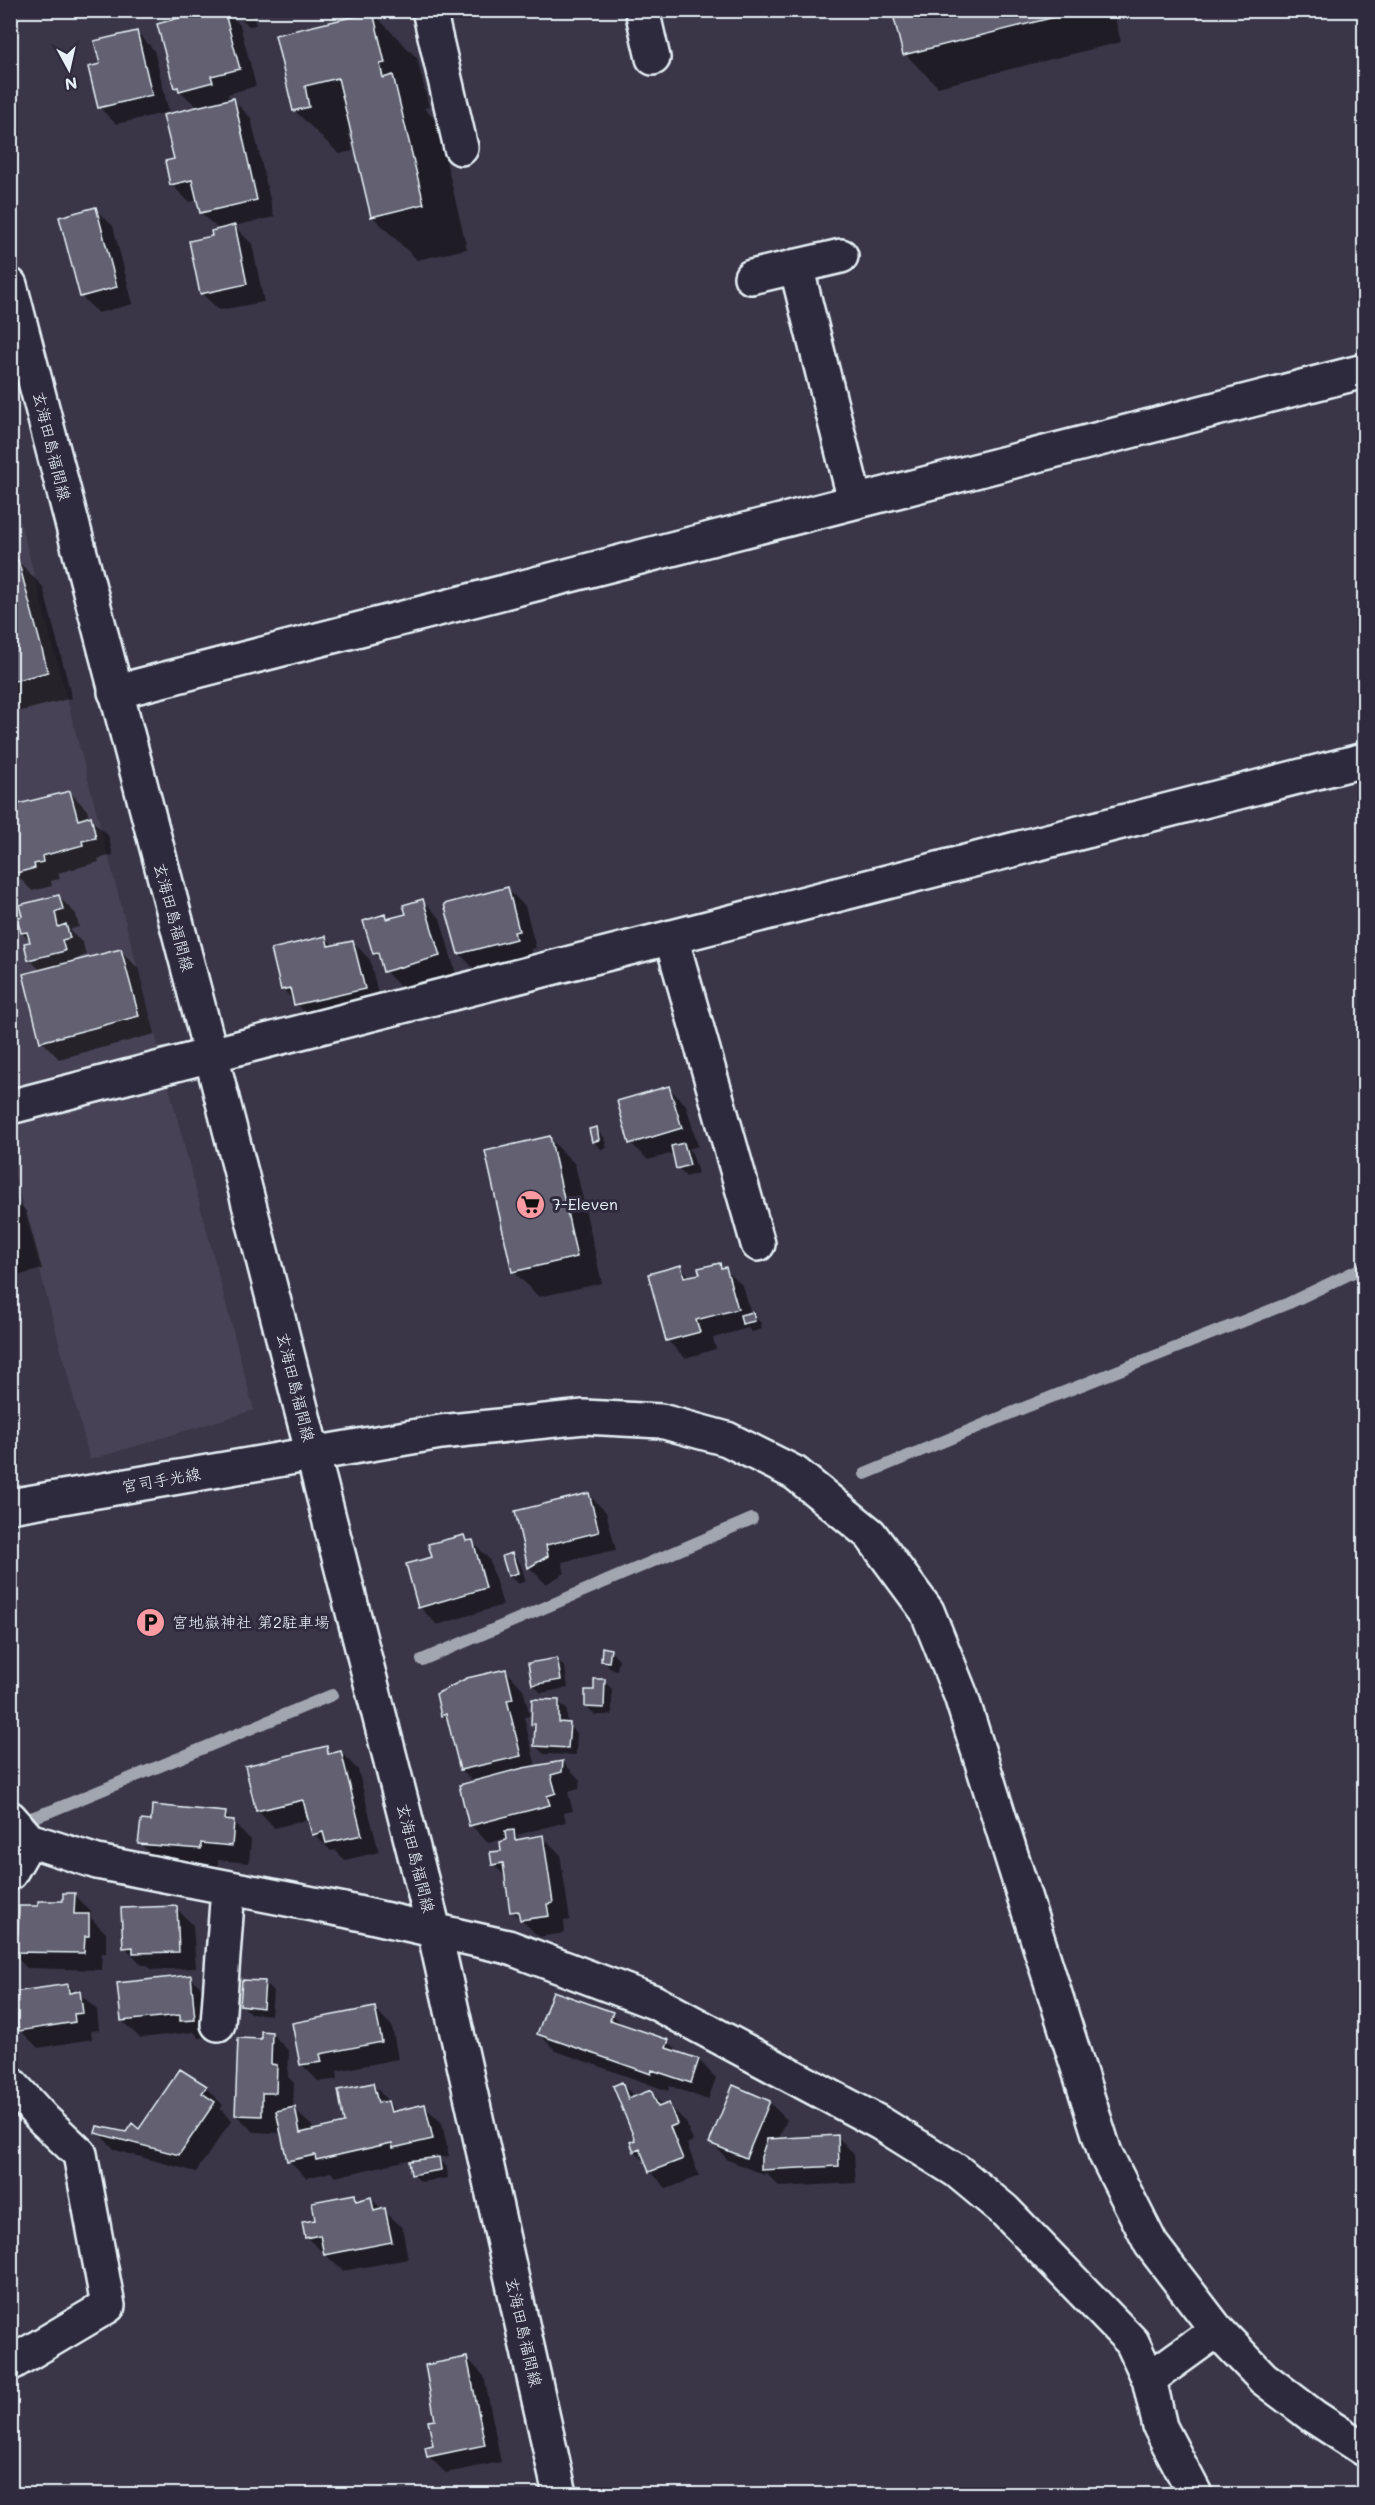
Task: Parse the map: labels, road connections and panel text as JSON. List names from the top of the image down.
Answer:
{
  "streets": {
    "street": ["玄海田島福間線", "宮司手光線"]
  },
  "crossings": [
    ["玄海田島福間線", "宮司手光線"]
  ],
  "places": {
    "supermarket": ["7-Eleven"],
    "parking": ["宮地嶽神社 第2駐車場"]
  },
  "north": "bottom"
}
